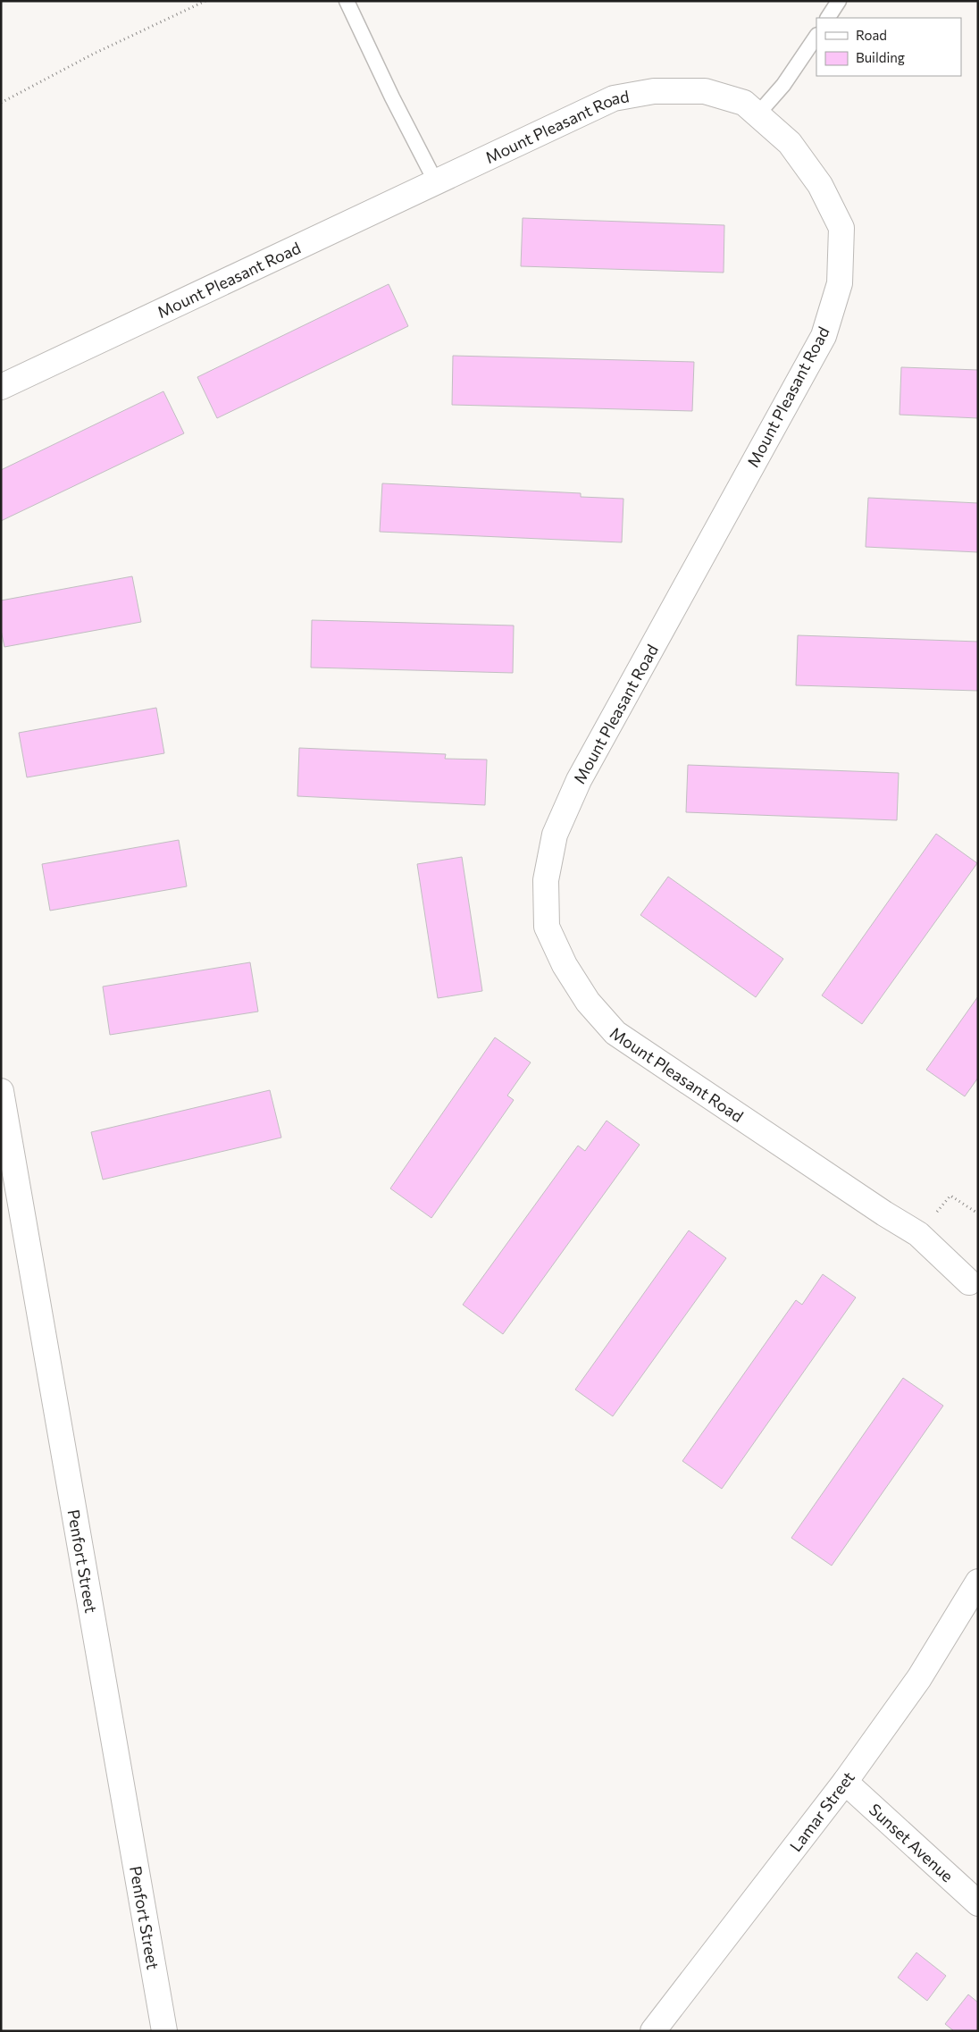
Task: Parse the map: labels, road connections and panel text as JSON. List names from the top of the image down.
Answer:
{
  "streets": {
    "street": [
      "Mount Pleasant Road",
      "Penfort Street",
      "Lamar Street",
      "Sunset Avenue"
    ]
  },
  "crossings": [
    ["Lamar Street", "Sunset Avenue"]
  ],
  "legend": ["Road", "Building"]
}
